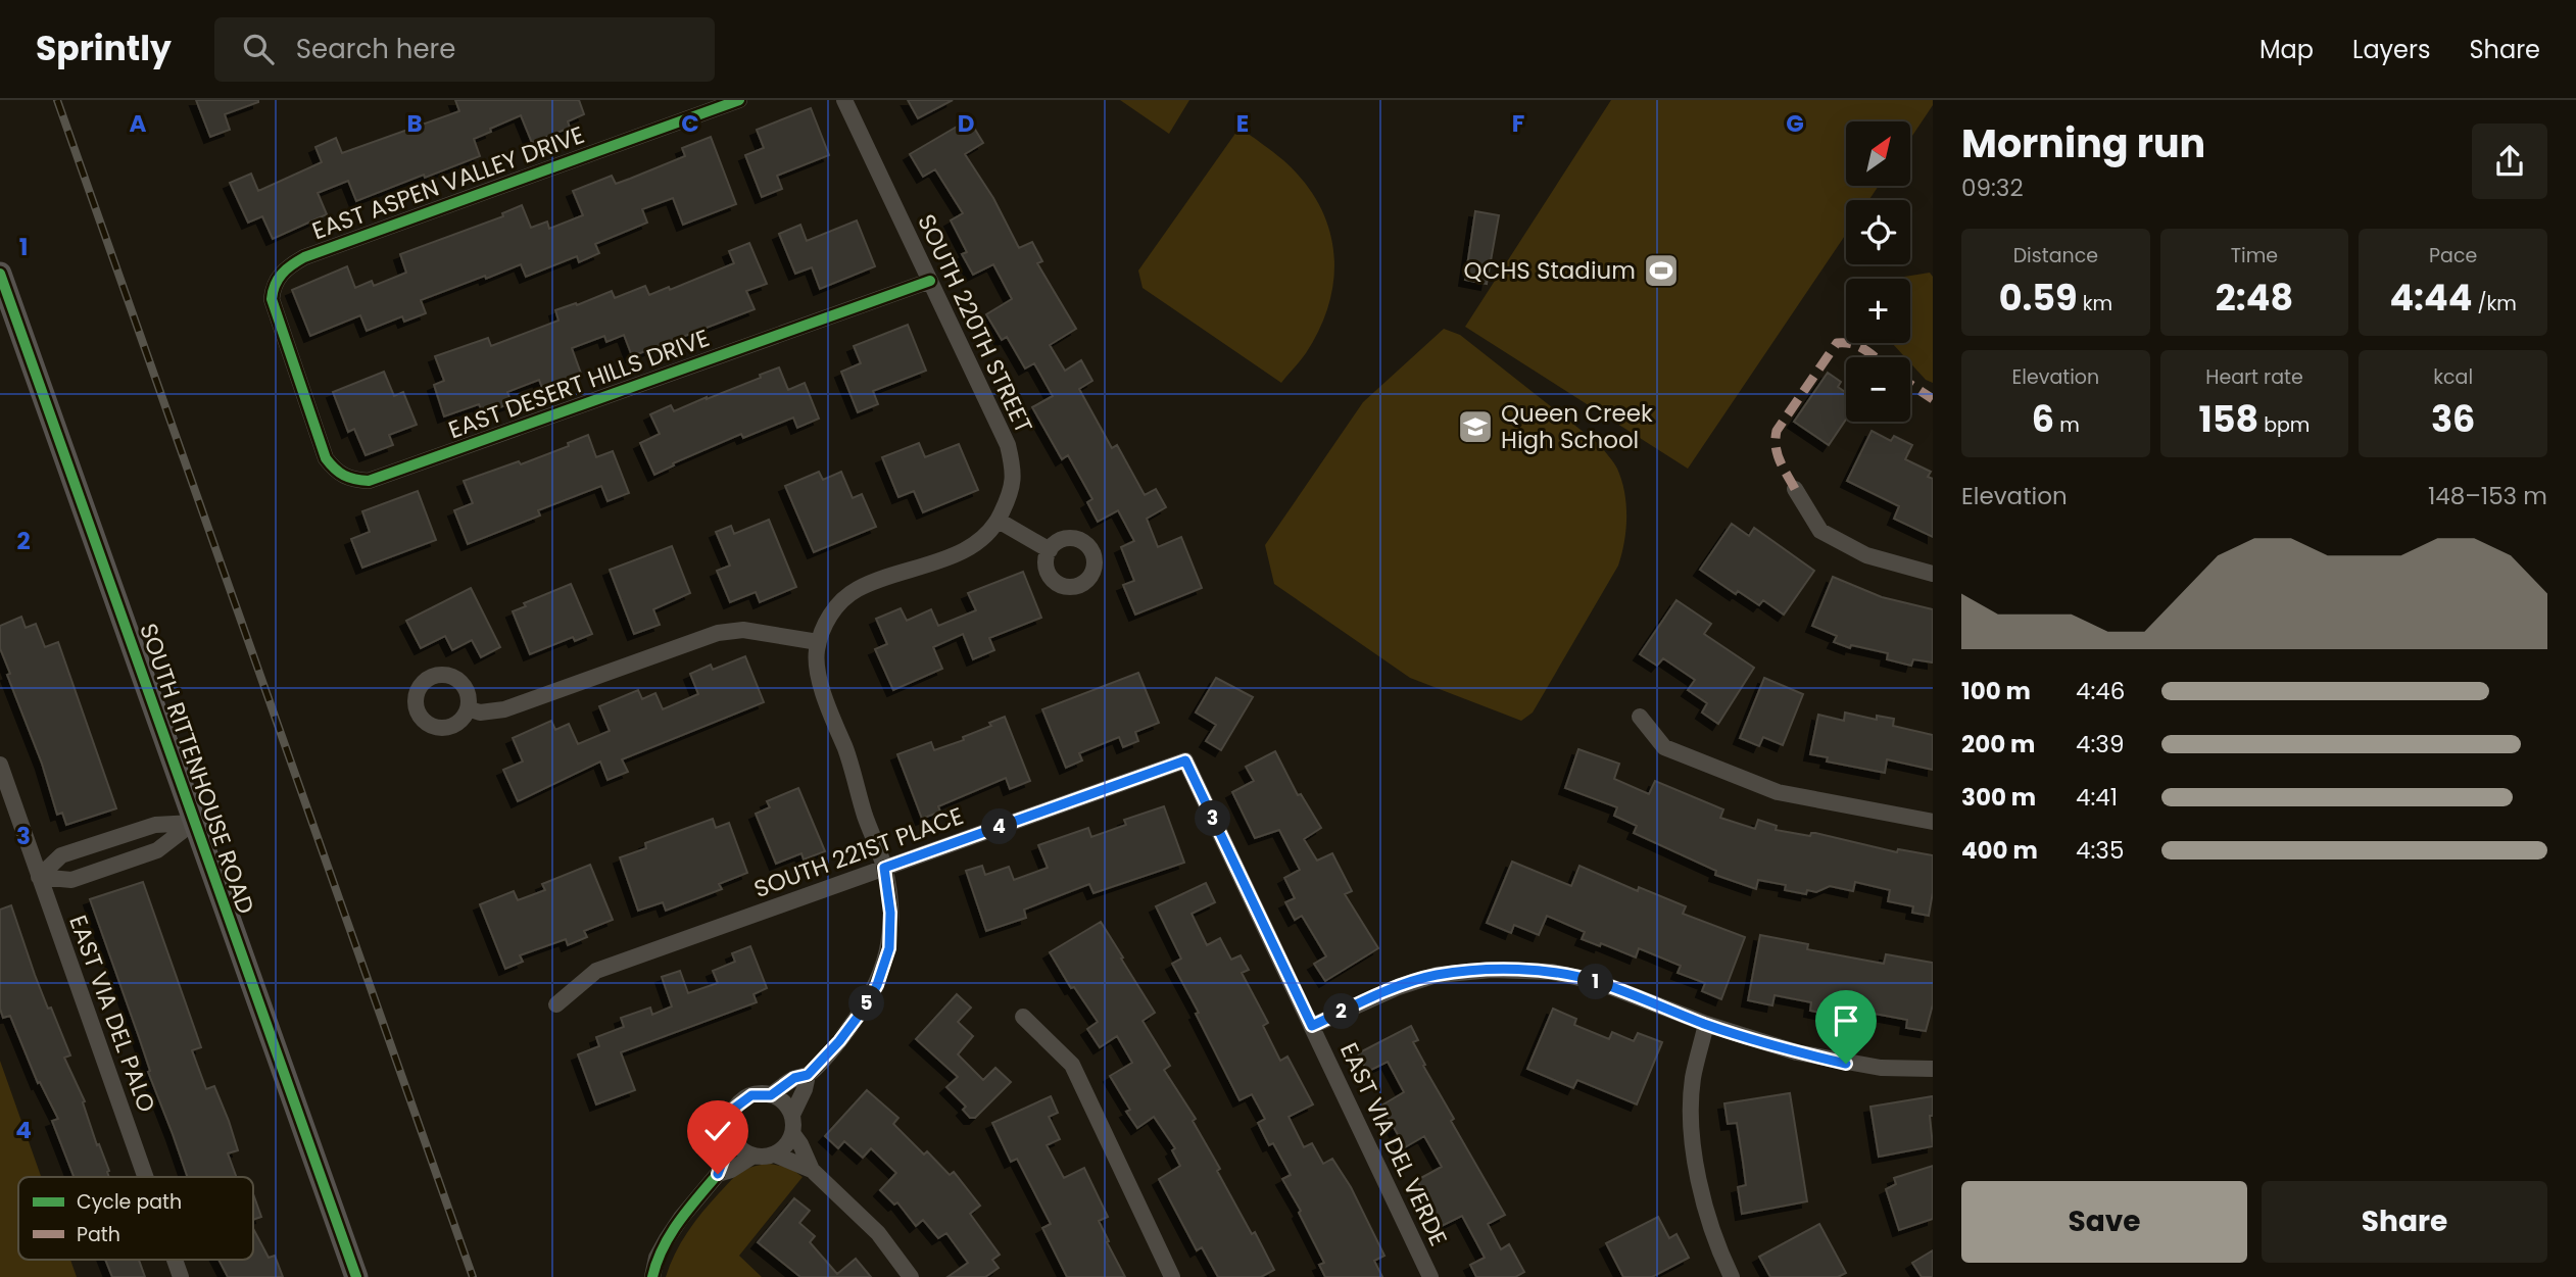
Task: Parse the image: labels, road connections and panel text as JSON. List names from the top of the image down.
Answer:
{
  "streets": {
    "main road": ["SOUTH RITTENHOUSE ROAD"],
    "street": [
      "EAST ASPEN VALLEY DRIVE",
      "SOUTH 220TH STREET",
      "EAST DESERT HILLS DRIVE",
      "SOUTH 221ST PLACE",
      "EAST VIA DEL PALO",
      "EAST VIA DEL VERDE"
    ]
  },
  "crossings": [
    ["EAST ASPEN VALLEY DRIVE", "EAST DESERT HILLS DRIVE"],
    ["SOUTH 220TH STREET", "EAST DESERT HILLS DRIVE"],
    ["SOUTH 220TH STREET", "SOUTH 221ST PLACE"],
    ["SOUTH 221ST PLACE", "EAST VIA DEL VERDE"]
  ],
  "places": {
    "sports": ["QCHS Stadium"],
    "school or university": ["Queen Creek High School"]
  },
  "legend": ["Cycle path", "Path"],
  "north": "top right",
  "page": {
    "header": "Sprintly",
    "search": "Search here",
    "nav": ["Map", "Layers", "Share"],
    "heading": ["Morning run", "09:32"],
    "map_buttons": ["+", "−"],
    "stats": [
      ["Distance", "0.59 km"],
      ["Time", "2:48"],
      ["Pace", "4:44 /km"],
      ["Elevation", "6 m"],
      ["Heart rate", "158 bpm"],
      ["kcal", "36"]
    ],
    "chart": ["Elevation", "148–153 m"],
    "list": [
      {
        "name": "100 m",
        "note": "4:46"
      },
      {
        "name": "200 m",
        "note": "4:39"
      },
      {
        "name": "300 m",
        "note": "4:41"
      },
      {
        "name": "400 m",
        "note": "4:35"
      }
    ],
    "pins": [
      "3",
      "4",
      "1",
      "5",
      "2"
    ],
    "buttons": ["Save", "Share"]
  },
  "grid": {
    "columns": [
      "A",
      "B",
      "C",
      "D",
      "E",
      "F",
      "G"
    ],
    "rows": [
      "1",
      "2",
      "3",
      "4"
    ]
  }
}
